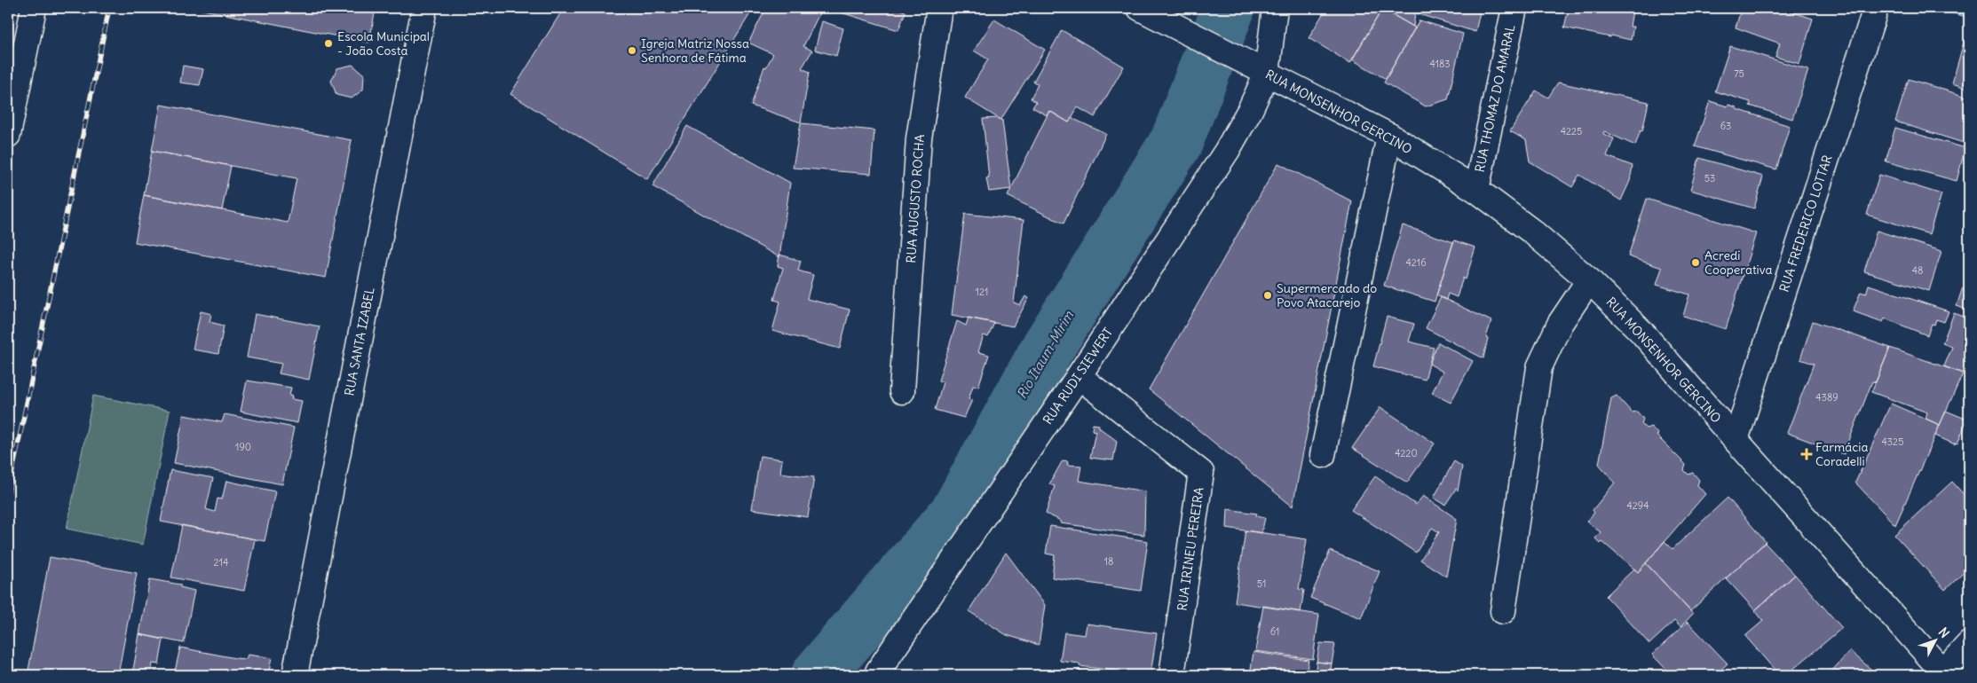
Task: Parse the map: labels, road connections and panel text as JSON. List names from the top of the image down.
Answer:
{
  "streets": {
    "street": [
      "RUA THOMAZ DO AMARAL",
      "RUA MONSENHOR GERCINO",
      "RUA AUGUSTO ROCHA",
      "RUA FREDERICO LOTTAR",
      "RUA SANTA IZABEL",
      "RUA RUDI SIEWERT",
      "RUA IRINEU PEREIRA"
    ]
  },
  "crossings": [
    ["RUA THOMAZ DO AMARAL", "RUA MONSENHOR GERCINO"],
    ["RUA MONSENHOR GERCINO", "RUA FREDERICO LOTTAR"],
    ["RUA MONSENHOR GERCINO", "RUA RUDI SIEWERT"],
    ["RUA RUDI SIEWERT", "RUA IRINEU PEREIRA"]
  ],
  "water": ["Rio Itaum-Mirim"],
  "places": {
    "other": [
      "Escola Municipal - João Costa",
      "Igreja Matriz Nossa Senhora de Fátima",
      "Acredi Cooperativa",
      "Supermercado do Povo Atacarejo"
    ],
    "health": ["Farmácia Coradelli"]
  },
  "house_numbers": [
    "4183",
    "75",
    "63",
    "4225",
    "53",
    "4216",
    "48",
    "121",
    "4389",
    "4325",
    "190",
    "4220",
    "4294",
    "18",
    "214",
    "51",
    "61"
  ],
  "north": "top right"
}
